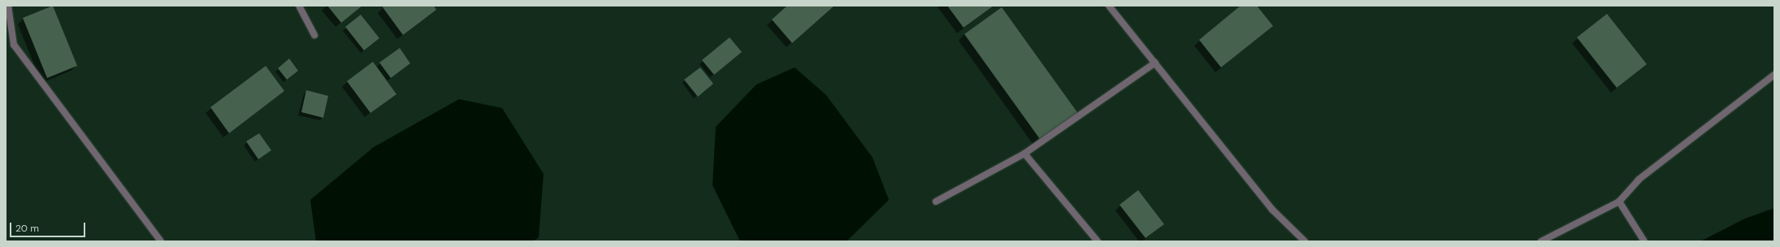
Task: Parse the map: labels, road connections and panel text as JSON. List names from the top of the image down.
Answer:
{
  "scale_bar": "20 m"
}
